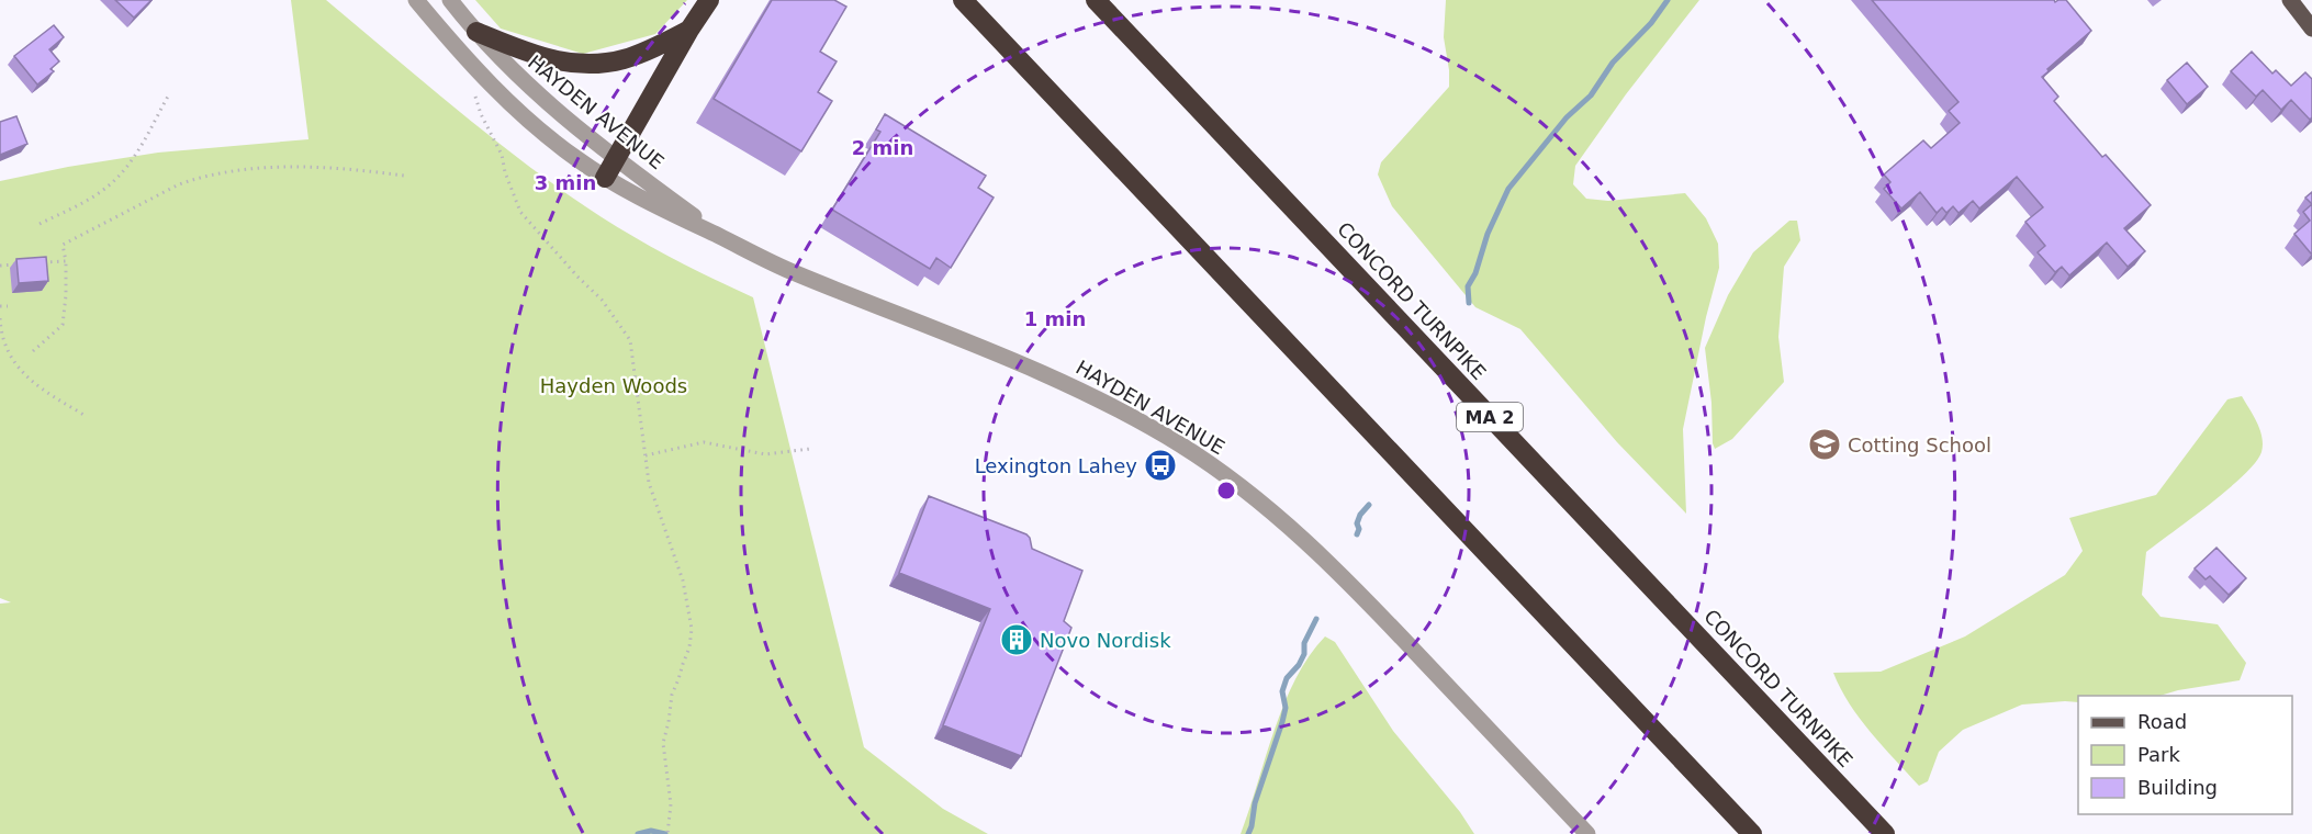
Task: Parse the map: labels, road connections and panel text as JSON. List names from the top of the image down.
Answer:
{
  "streets": {
    "highway": ["CONCORD TURNPIKE", "MA 2"],
    "street": ["HAYDEN AVENUE"]
  },
  "parks": ["Hayden Woods"],
  "places": {
    "school or university": ["Cotting School"],
    "bus stop": ["Lexington Lahey"],
    "building": ["Novo Nordisk"]
  },
  "legend": ["Road", "Park", "Building"],
  "rings": ["2 min", "3 min", "1 min"]
}
